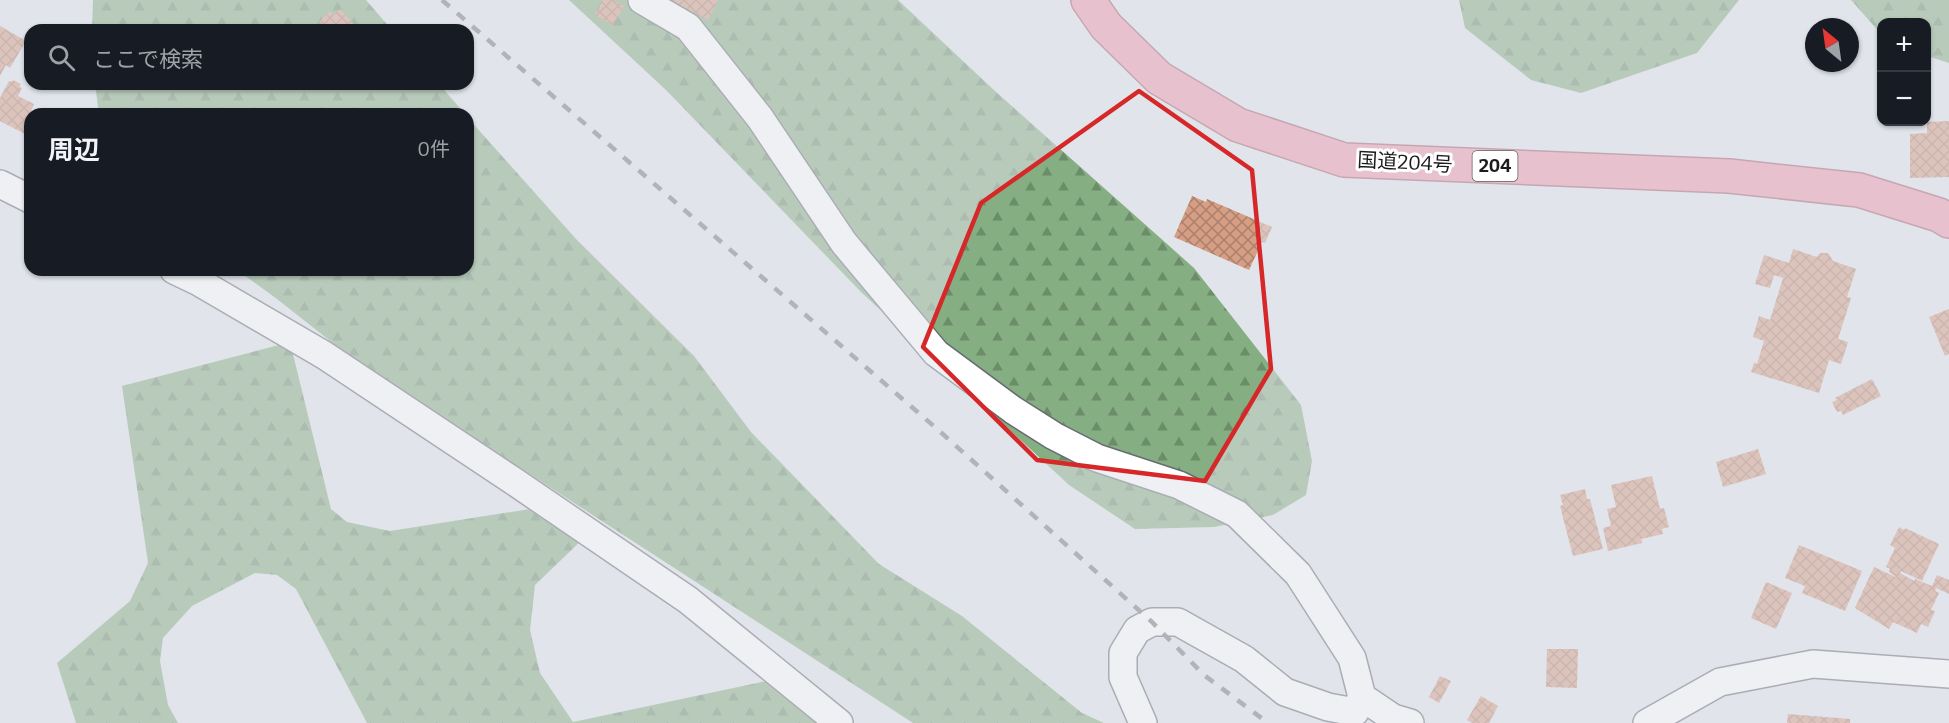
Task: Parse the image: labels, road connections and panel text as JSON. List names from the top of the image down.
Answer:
{
  "streets": {
    "highway": ["国道204号", "204"]
  },
  "north": "top left",
  "page": {
    "map_buttons": ["+", "−"],
    "search": "ここで検索",
    "heading": ["周辺", "0件"]
  }
}
